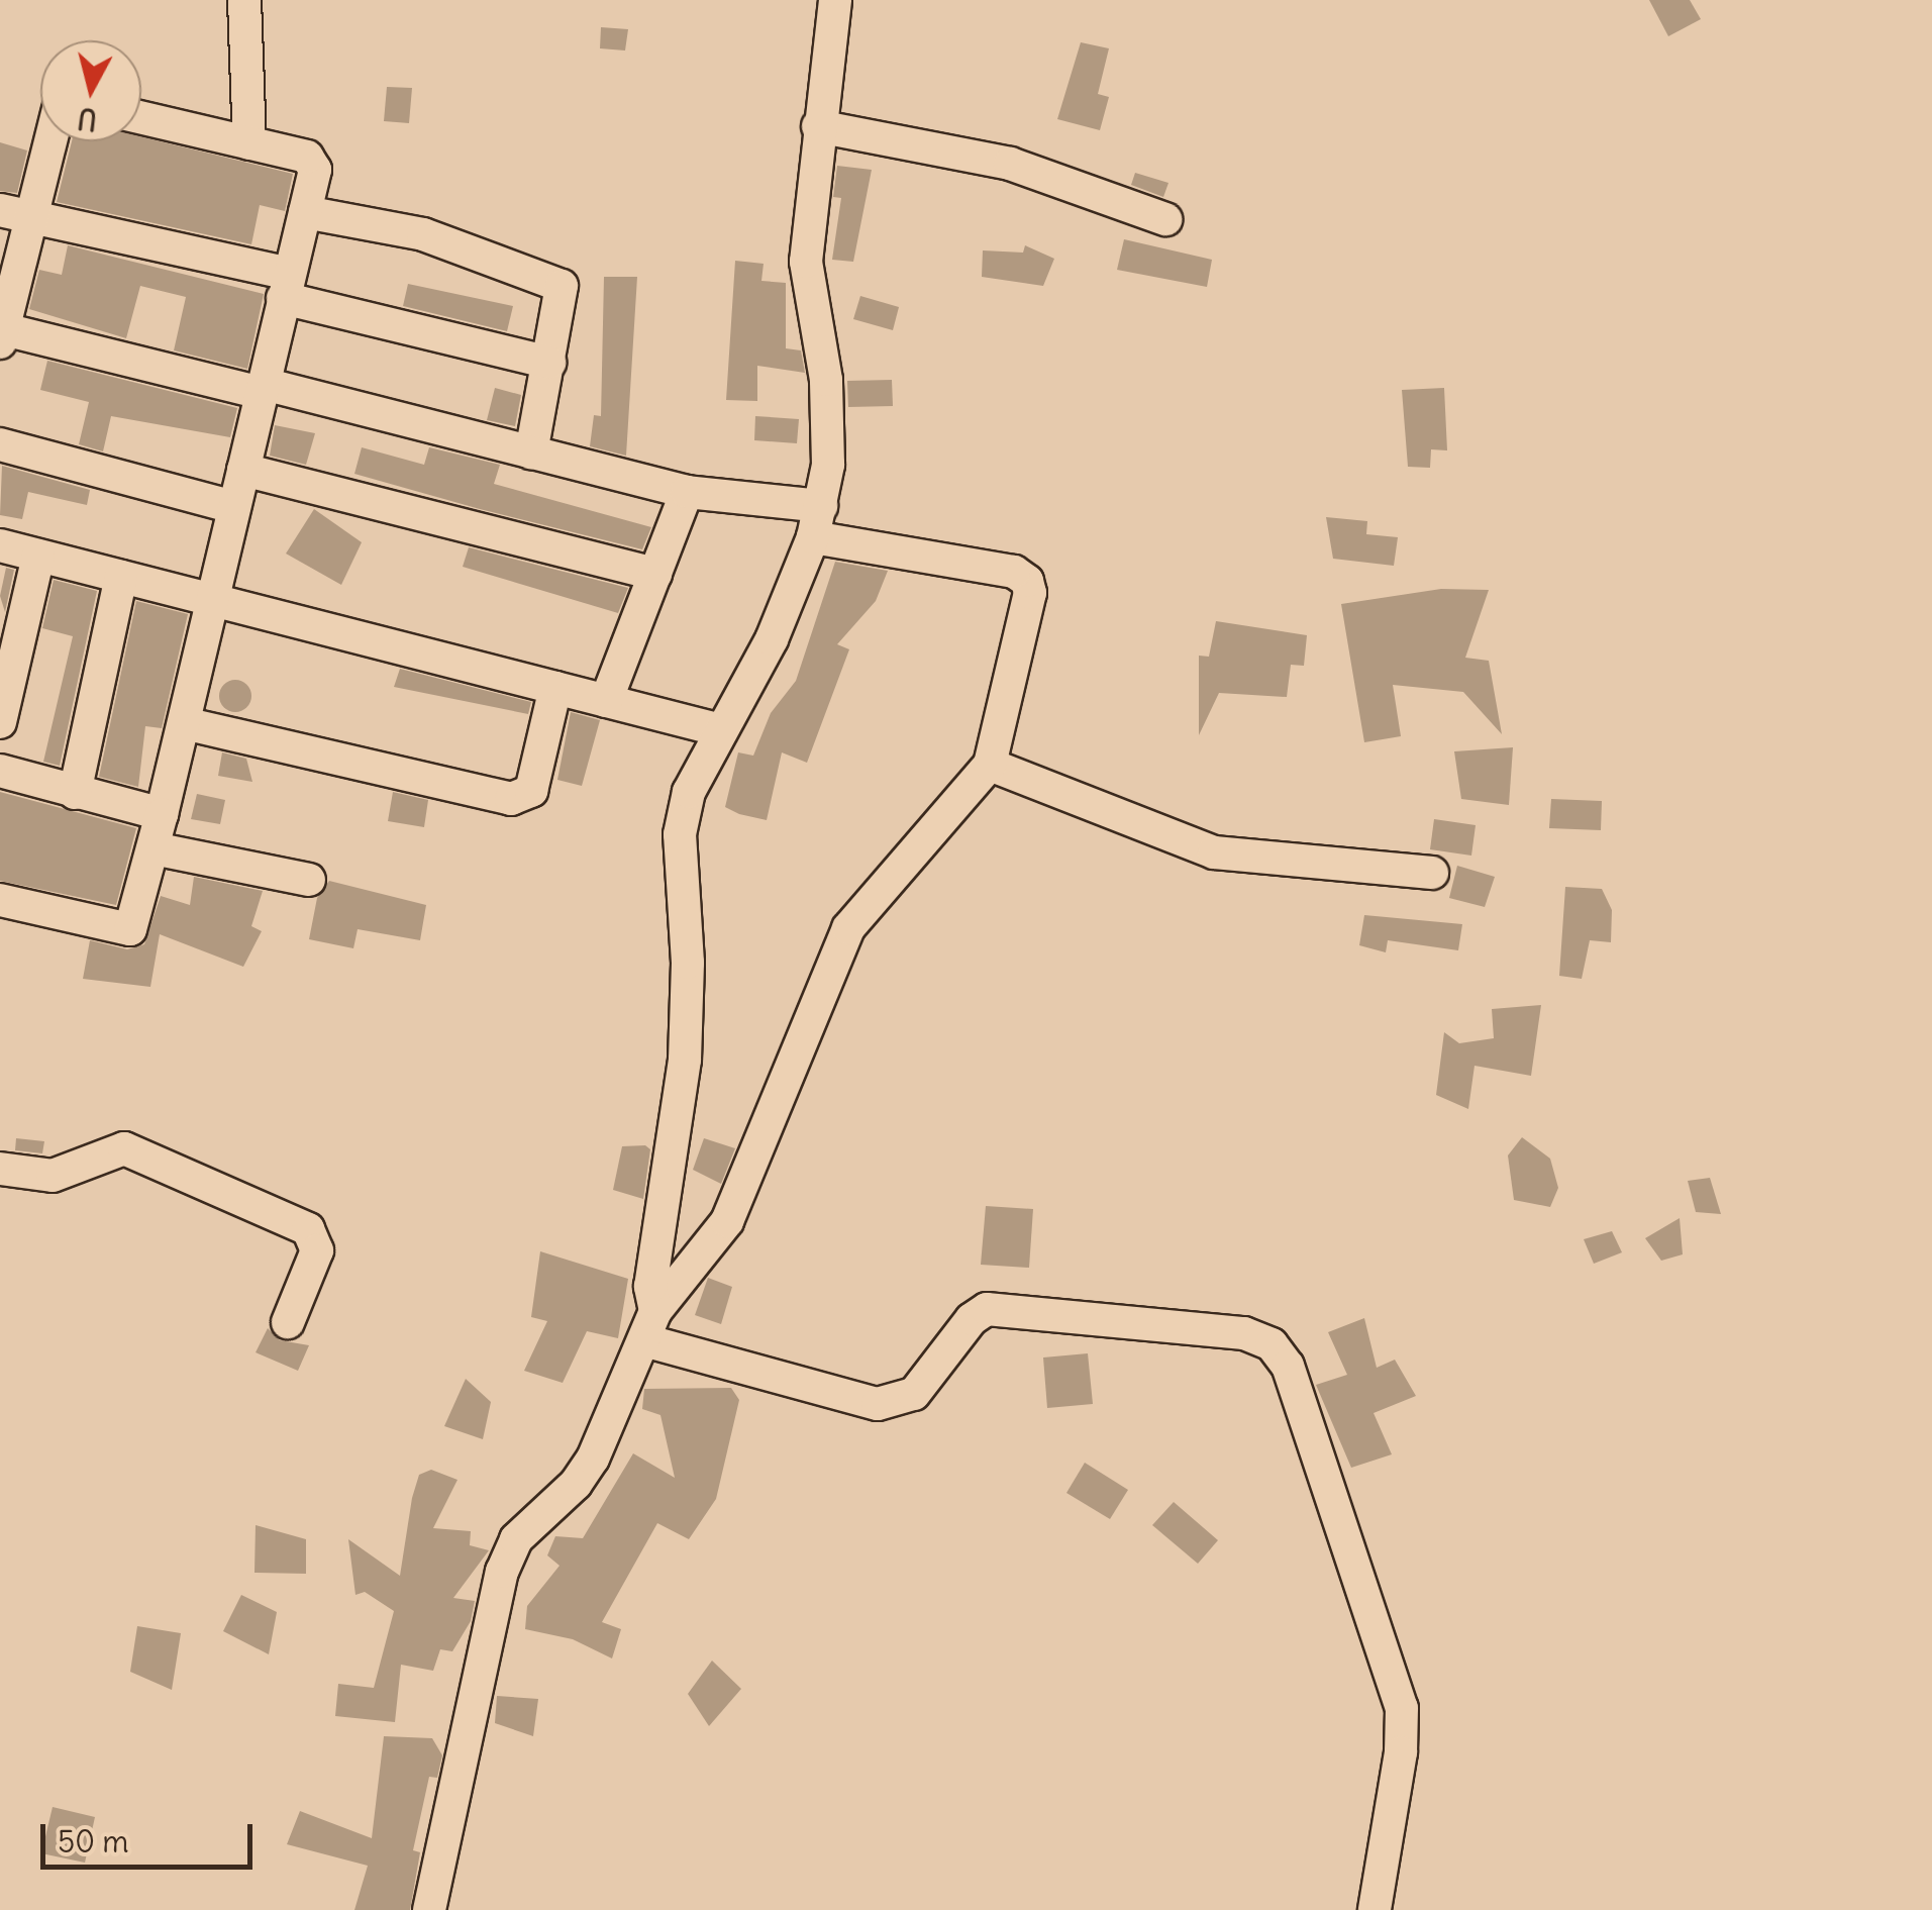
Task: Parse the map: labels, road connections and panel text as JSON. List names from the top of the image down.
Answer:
{
  "scale_bar": "50 m",
  "north": "bottom"
}
